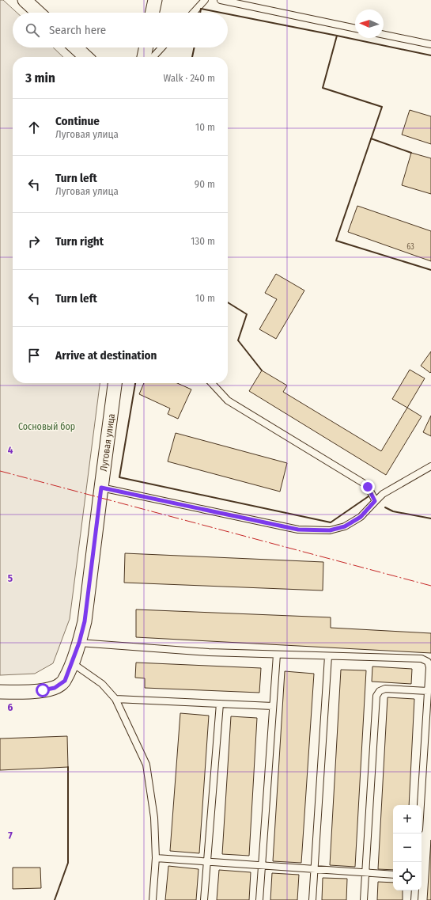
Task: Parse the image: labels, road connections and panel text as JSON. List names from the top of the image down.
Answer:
{
  "streets": {
    "street": ["Луговая улица"]
  },
  "parks": ["Сосновый бор"],
  "house_numbers": ["63"],
  "north": "left",
  "page": {
    "search": "Search here",
    "heading": ["3 min", "Walk · 240 m"],
    "list": [
      ["Continue", "Луговая улица", "10 m"],
      ["Turn left", "Луговая улица", "90 m"],
      ["Turn right", "130 m"],
      ["Turn left", "10 m"],
      "Arrive at destination"
    ],
    "map_buttons": ["+", "−"]
  },
  "grid": {
    "rows": [
      "4",
      "5",
      "6",
      "7"
    ]
  }
}
